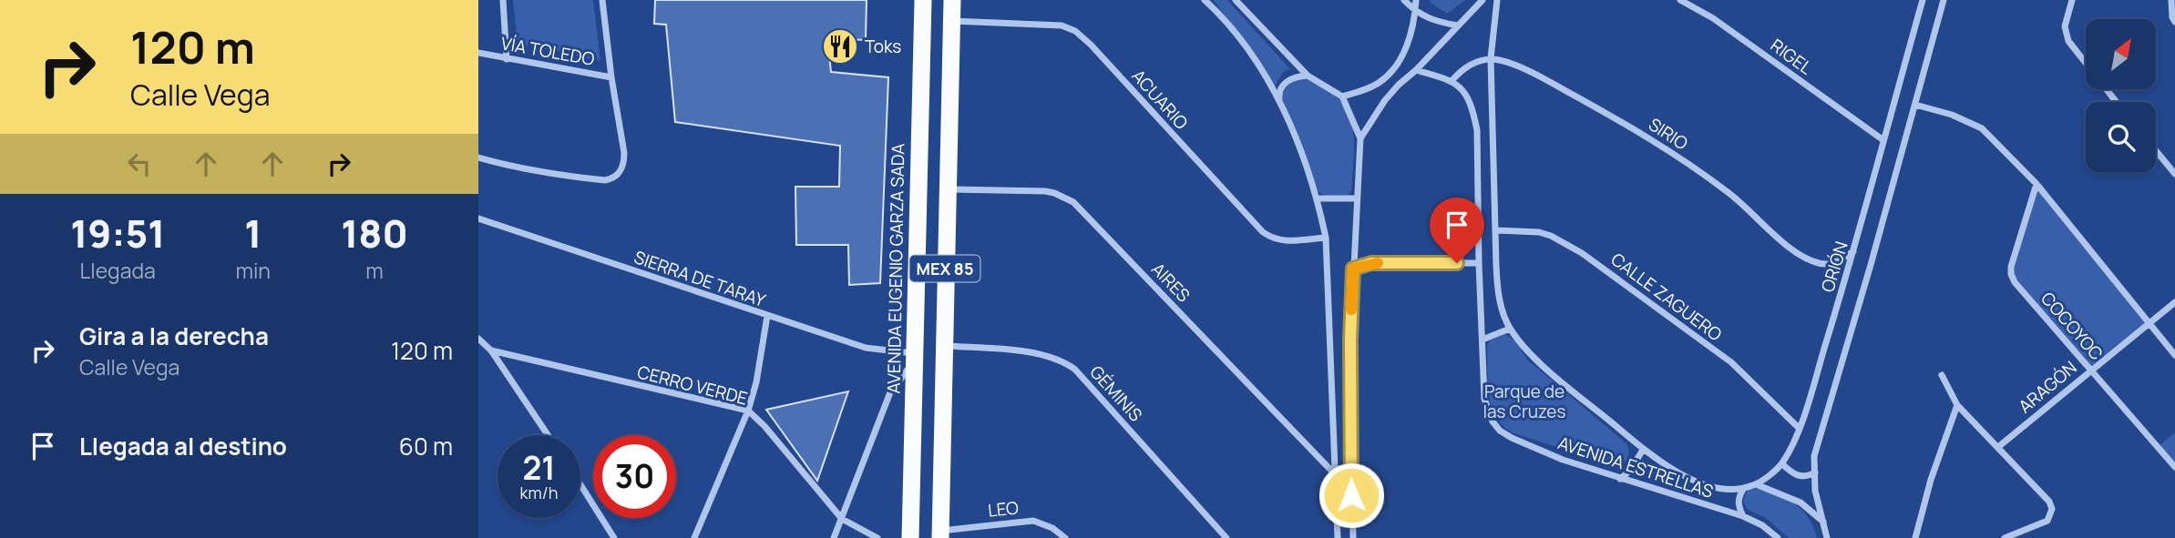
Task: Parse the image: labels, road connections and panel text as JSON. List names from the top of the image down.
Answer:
{
  "streets": {
    "highway": ["AVENIDA EUGENIO GARZA SADA", "MEX 85"],
    "street": [
      "VÍA TOLEDO",
      "RIGEL",
      "ACUARIO",
      "SIRIO",
      "ORIÓN",
      "SIERRA DE TARAY",
      "AIRES",
      "CALLE ZAGUERO",
      "COCOYOC",
      "CERRO VERDE",
      "ARAGÓN",
      "GÉMINIS",
      "AVENIDA ESTRELLAS",
      "LEO"
    ]
  },
  "crossings": [
    ["RIGEL", "ORIÓN"],
    ["ACUARIO", "MEX 85"],
    ["SIRIO", "ORIÓN"],
    ["SIRIO", "AVENIDA ESTRELLAS"],
    ["ORIÓN", "CALLE ZAGUERO"],
    ["ORIÓN", "AVENIDA ESTRELLAS"],
    ["AVENIDA EUGENIO GARZA SADA", "SIERRA DE TARAY"],
    ["MEX 85", "AIRES"],
    ["MEX 85", "GÉMINIS"],
    ["MEX 85", "LEO"],
    ["CALLE ZAGUERO", "AVENIDA ESTRELLAS"],
    ["COCOYOC", "ARAGÓN"]
  ],
  "parks": ["Parque de las Cruzes"],
  "places": {
    "restaurant": ["Toks"]
  },
  "north": "top right",
  "page": {
    "turn": ["120 m", "Calle Vega"],
    "eta": [
      "19:51",
      "Llegada",
      "1",
      "min",
      "180",
      "m"
    ],
    "list": [
      {
        "name": "Gira a la derecha",
        "note": "Calle Vega",
        "value": "120 m"
      },
      {
        "name": "Llegada al destino",
        "value": "60 m"
      }
    ],
    "speed": "21 km/h",
    "limit": "30"
  }
}
